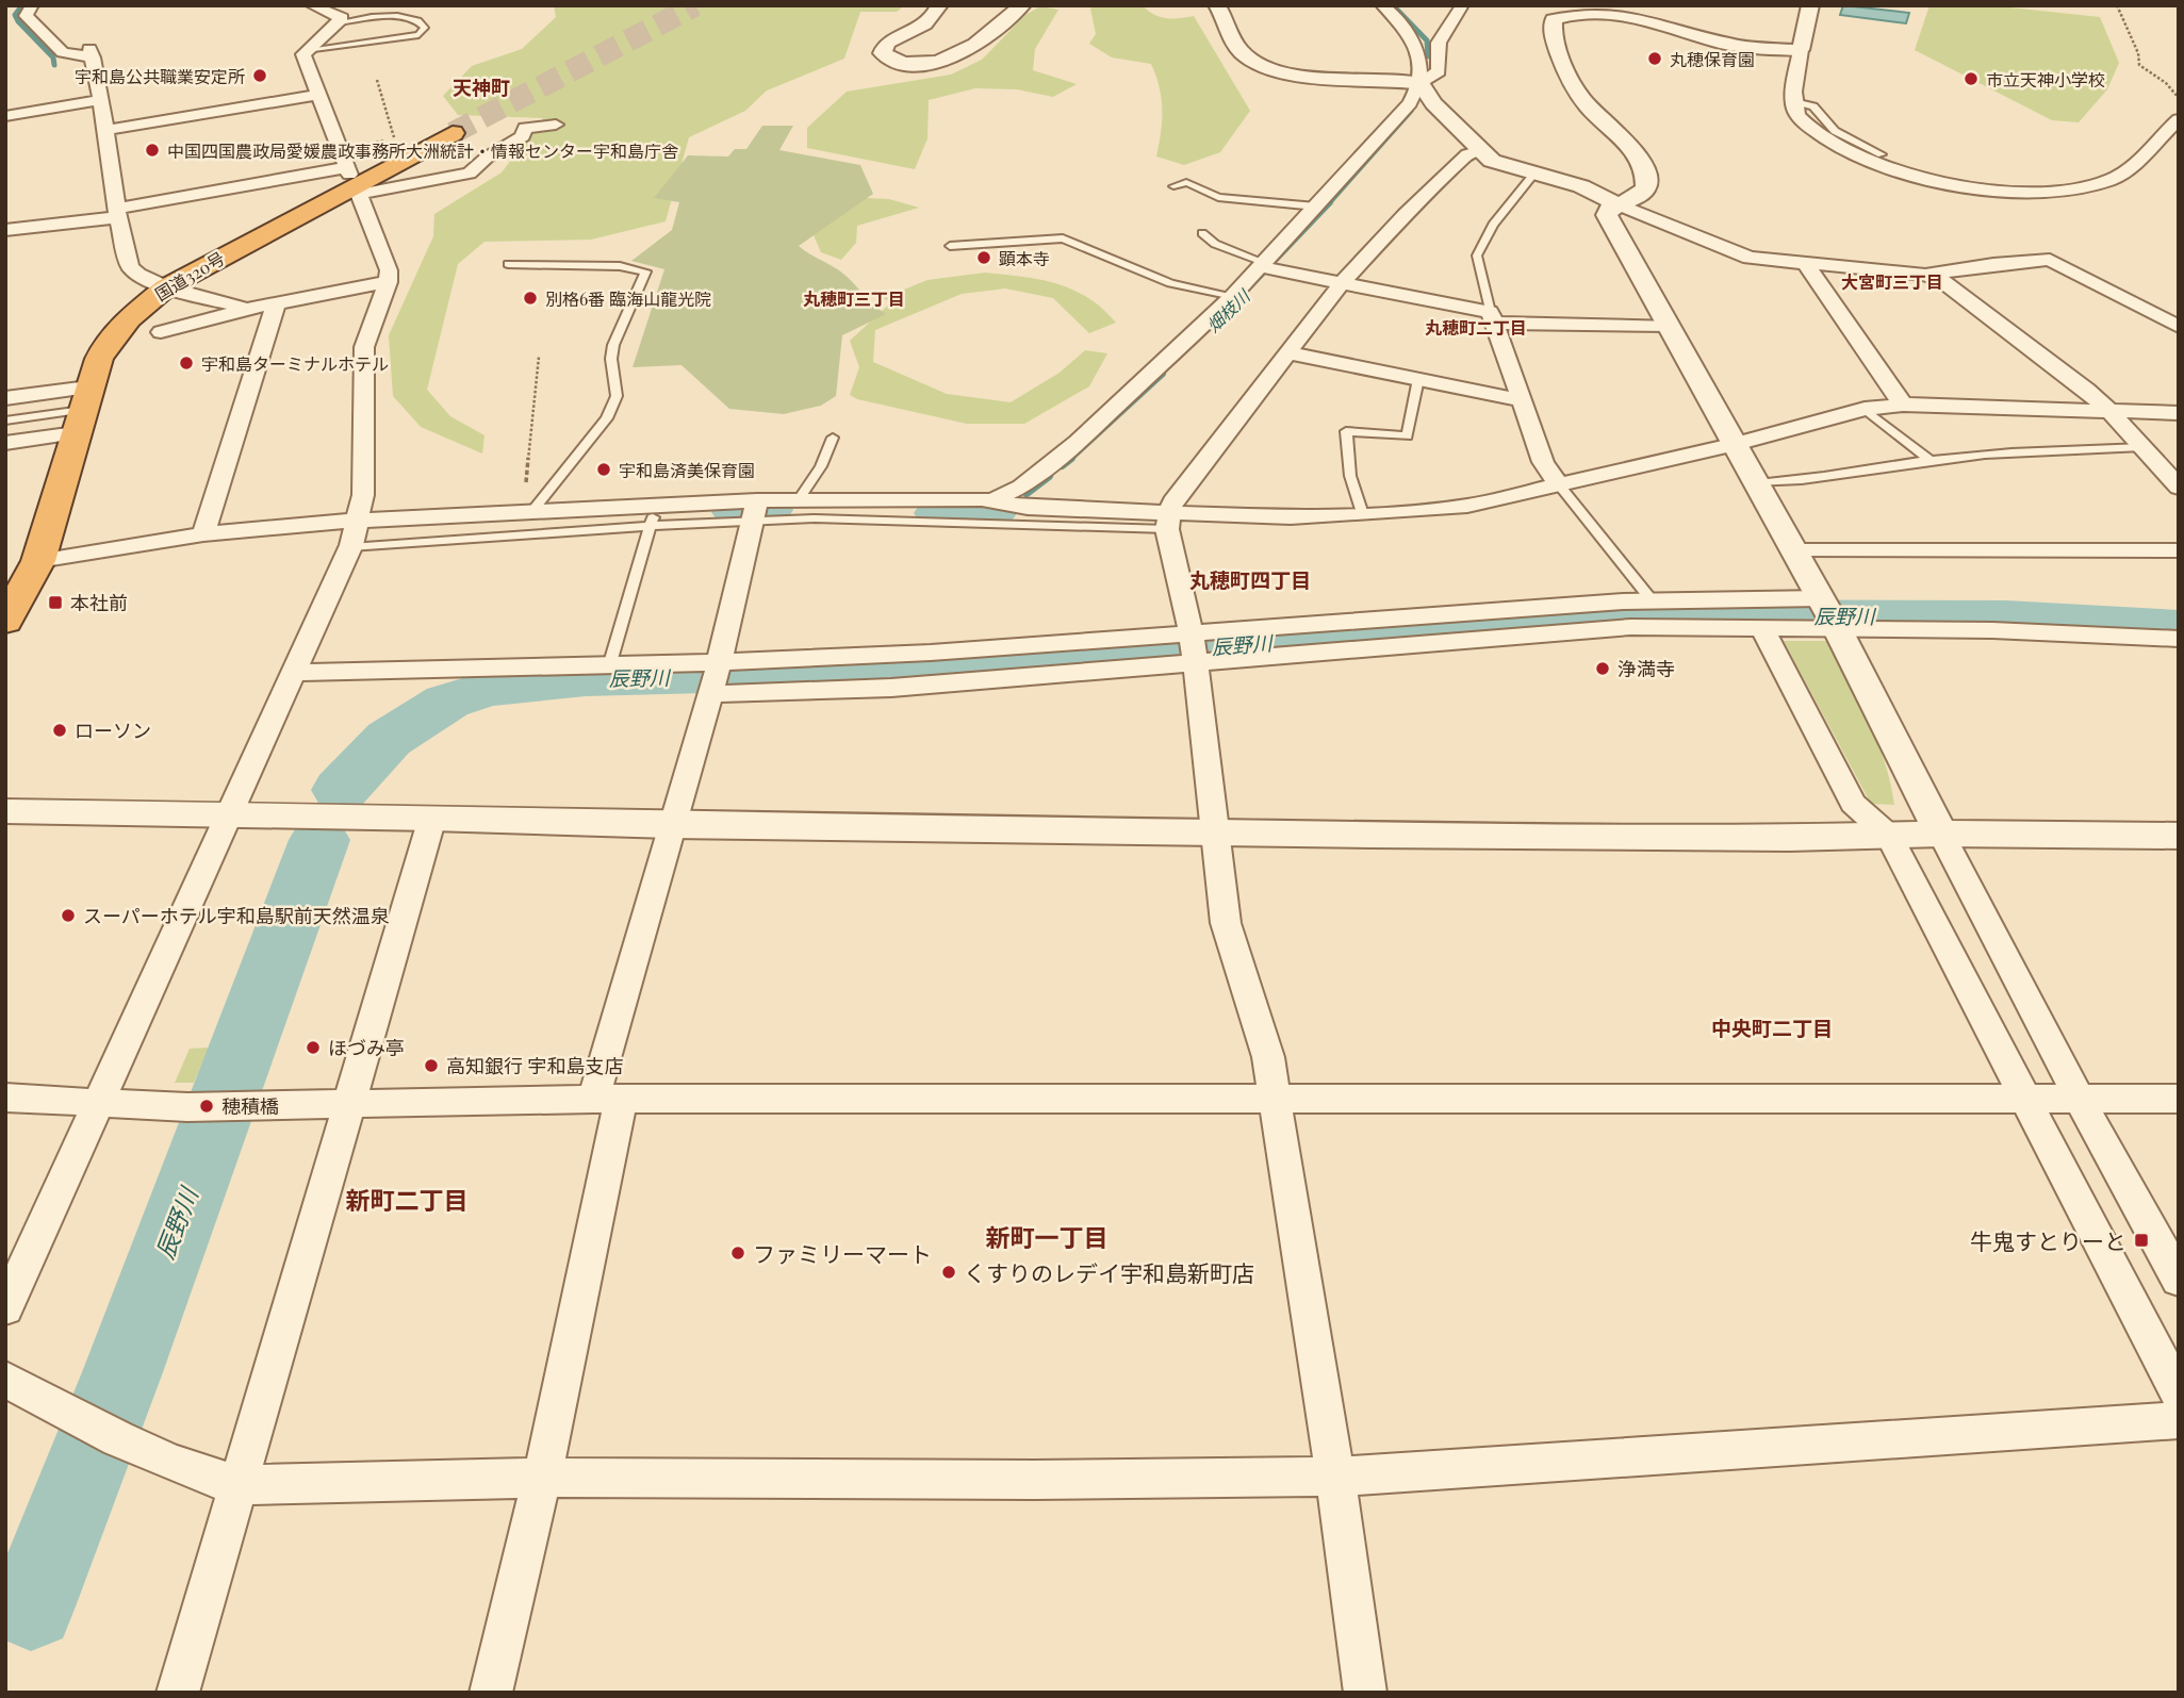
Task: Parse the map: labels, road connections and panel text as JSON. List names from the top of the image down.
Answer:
{
  "streets": {
    "highway": ["国道320号"]
  },
  "districts": [
    "天神町",
    "大宮町三丁目",
    "丸穂町三丁目",
    "丸穂町二丁目",
    "丸穂町四丁目",
    "中央町二丁目",
    "新町二丁目",
    "新町一丁目"
  ],
  "water": ["畑枝川", "辰野川"],
  "places": {
    "other": [
      "丸穂保育園",
      "宇和島公共職業安定所",
      "市立天神小学校",
      "中国四国農政局愛媛農政事務所大洲統計・情報センター宇和島庁舎",
      "顕本寺",
      "別格6番 臨海山龍光院",
      "宇和島ターミナルホテル",
      "宇和島済美保育園",
      "浄満寺",
      "ローソン",
      "スーパーホテル宇和島駅前天然温泉",
      "ほづみ亭",
      "高知銀行 宇和島支店",
      "穂積橋",
      "ファミリーマート",
      "くすりのレデイ宇和島新町店"
    ],
    "transit": ["本社前", "牛鬼すとりーと"]
  }
}
